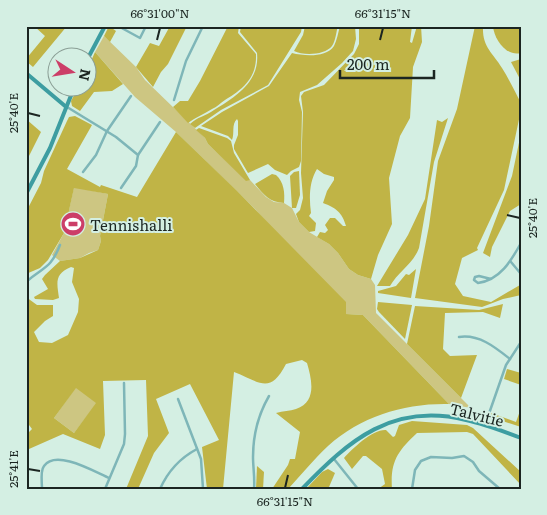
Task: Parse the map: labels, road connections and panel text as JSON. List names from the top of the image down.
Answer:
{
  "streets": {
    "street": ["Talvitie"]
  },
  "places": {
    "sports": ["Tennishalli"]
  },
  "scale_bar": "200 m",
  "north": "right",
  "coordinates": [
    "66°31'00\"N",
    "66°31'15\"N",
    "25°40'E",
    "25°41'E"
  ]
}
